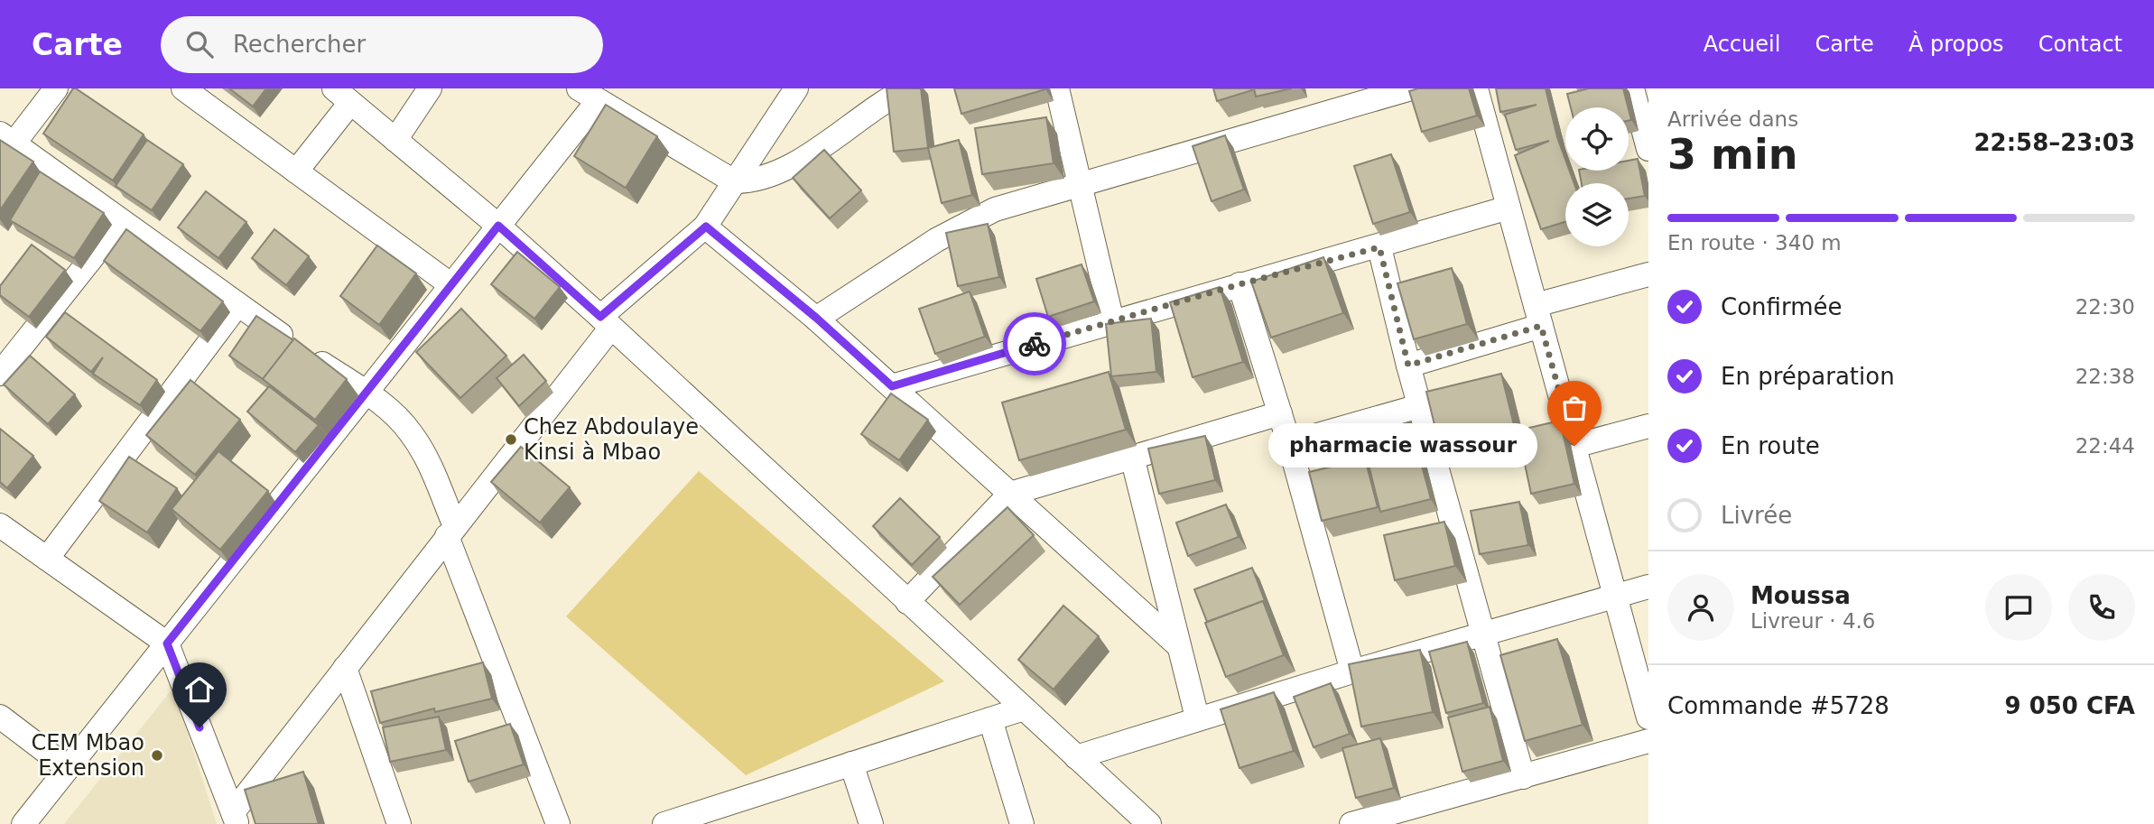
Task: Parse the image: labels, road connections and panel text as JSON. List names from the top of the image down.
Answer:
{
  "places": ["Chez Abdoulaye Kinsi à Mbao", "pharmacie wassour", "CEM Mbao Extension"],
  "page": {
    "header": "Carte",
    "search": "Rechercher",
    "nav": [
      "Accueil",
      "Carte",
      "À propos",
      "Contact"
    ],
    "heading": ["3 min", "Arrivée dans", "22:58–23:03"],
    "panel": [
      "Moussa",
      "Livreur · 4.6",
      "Commande #5728",
      "9 050 CFA"
    ],
    "bar": "En route · 340 m",
    "list": [
      ["Confirmée", "22:30"],
      ["En préparation", "22:38"],
      ["En route", "22:44"],
      "Livrée"
    ],
    "bubble": "pharmacie wassour"
  }
}
